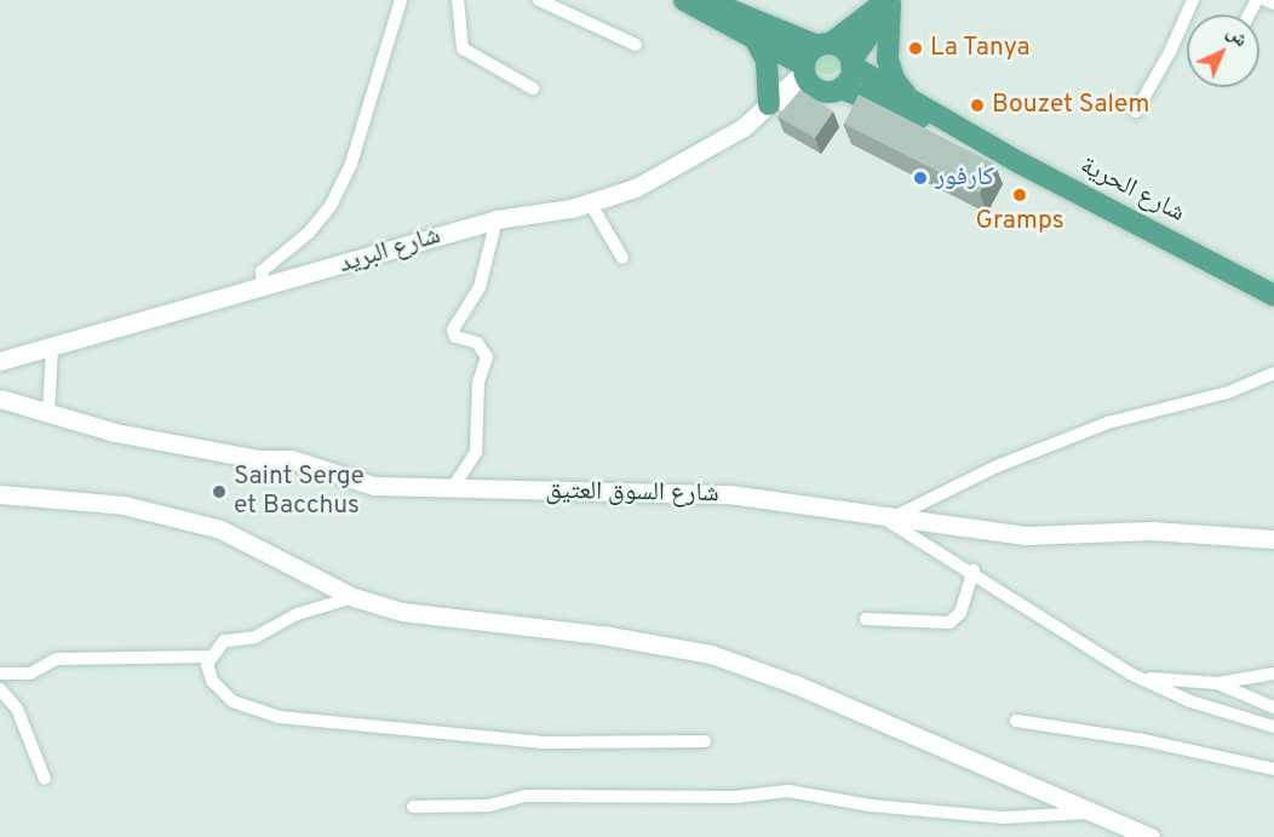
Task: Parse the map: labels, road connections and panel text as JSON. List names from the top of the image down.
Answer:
{
  "streets": {
    "main road": ["شارع الحرية", "شارع البريد", "شارع السوق العتيق"]
  },
  "places": [
    "La Tanya",
    "Bouzet Salem",
    "كارفور",
    "Gramps",
    "Saint Serge et Bacchus"
  ],
  "north": "top right"
}
